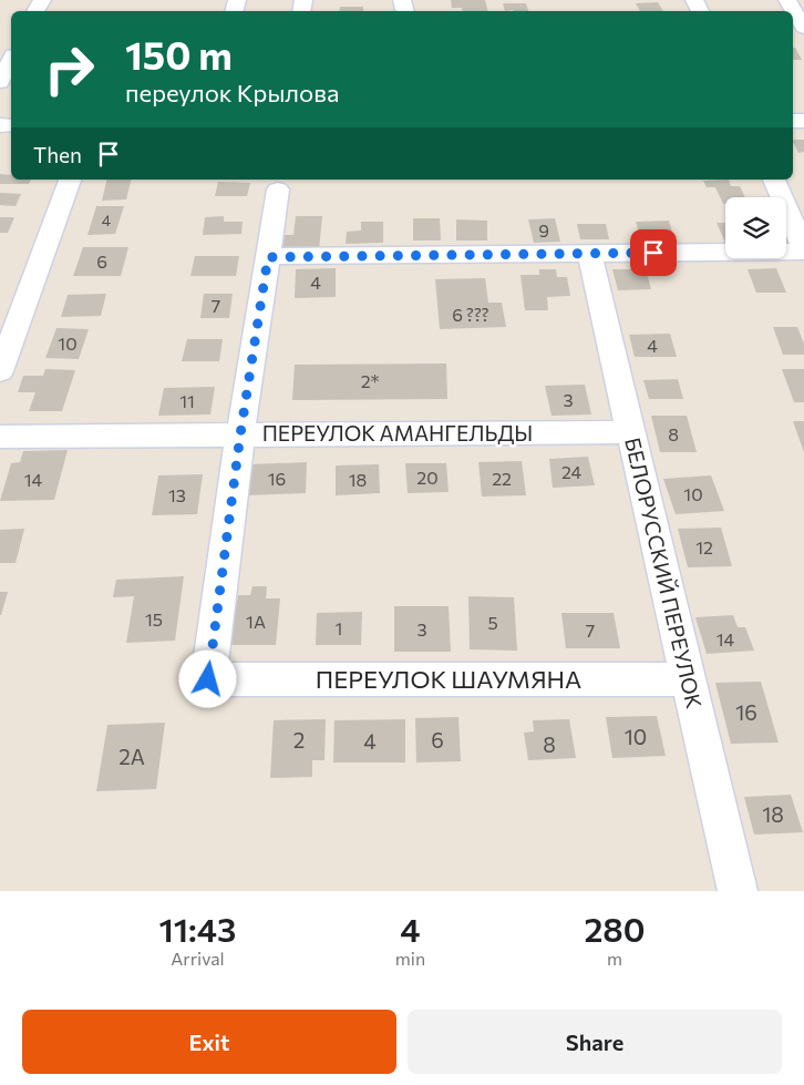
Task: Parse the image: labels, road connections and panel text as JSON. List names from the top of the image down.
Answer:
{
  "streets": {
    "street": ["ПЕРЕУЛОК АМАНГЕЛЬДЫ", "БЕЛОРУССКИЙ ПЕРЕУЛОК", "ПЕРЕУЛОК ШАУМЯНА"]
  },
  "crossings": [
    ["ПЕРЕУЛОК АМАНГЕЛЬДЫ", "БЕЛОРУССКИЙ ПЕРЕУЛОК"],
    ["ПЕРЕУЛОК АМАНГЕЛЬДЫ", "ПЕРЕУЛОК ШАУМЯНА"],
    ["БЕЛОРУССКИЙ ПЕРЕУЛОК", "ПЕРЕУЛОК ШАУМЯНА"]
  ],
  "house_numbers": [
    "4",
    "9",
    "6",
    "4",
    "7",
    "6 ???",
    "10",
    "4",
    "2*",
    "3",
    "11",
    "8",
    "24",
    "20",
    "16",
    "22",
    "14",
    "18",
    "10",
    "13",
    "12",
    "15",
    "1А",
    "5",
    "1",
    "3",
    "7",
    "14",
    "16",
    "10",
    "2",
    "6",
    "4",
    "8",
    "2А",
    "18"
  ],
  "page": {
    "turn": ["150 m", "переулок Крылова"],
    "then": "Then",
    "eta": [
      "11:43",
      "Arrival",
      "4",
      "min",
      "280",
      "m"
    ],
    "buttons": ["Exit", "Share"]
  }
}
